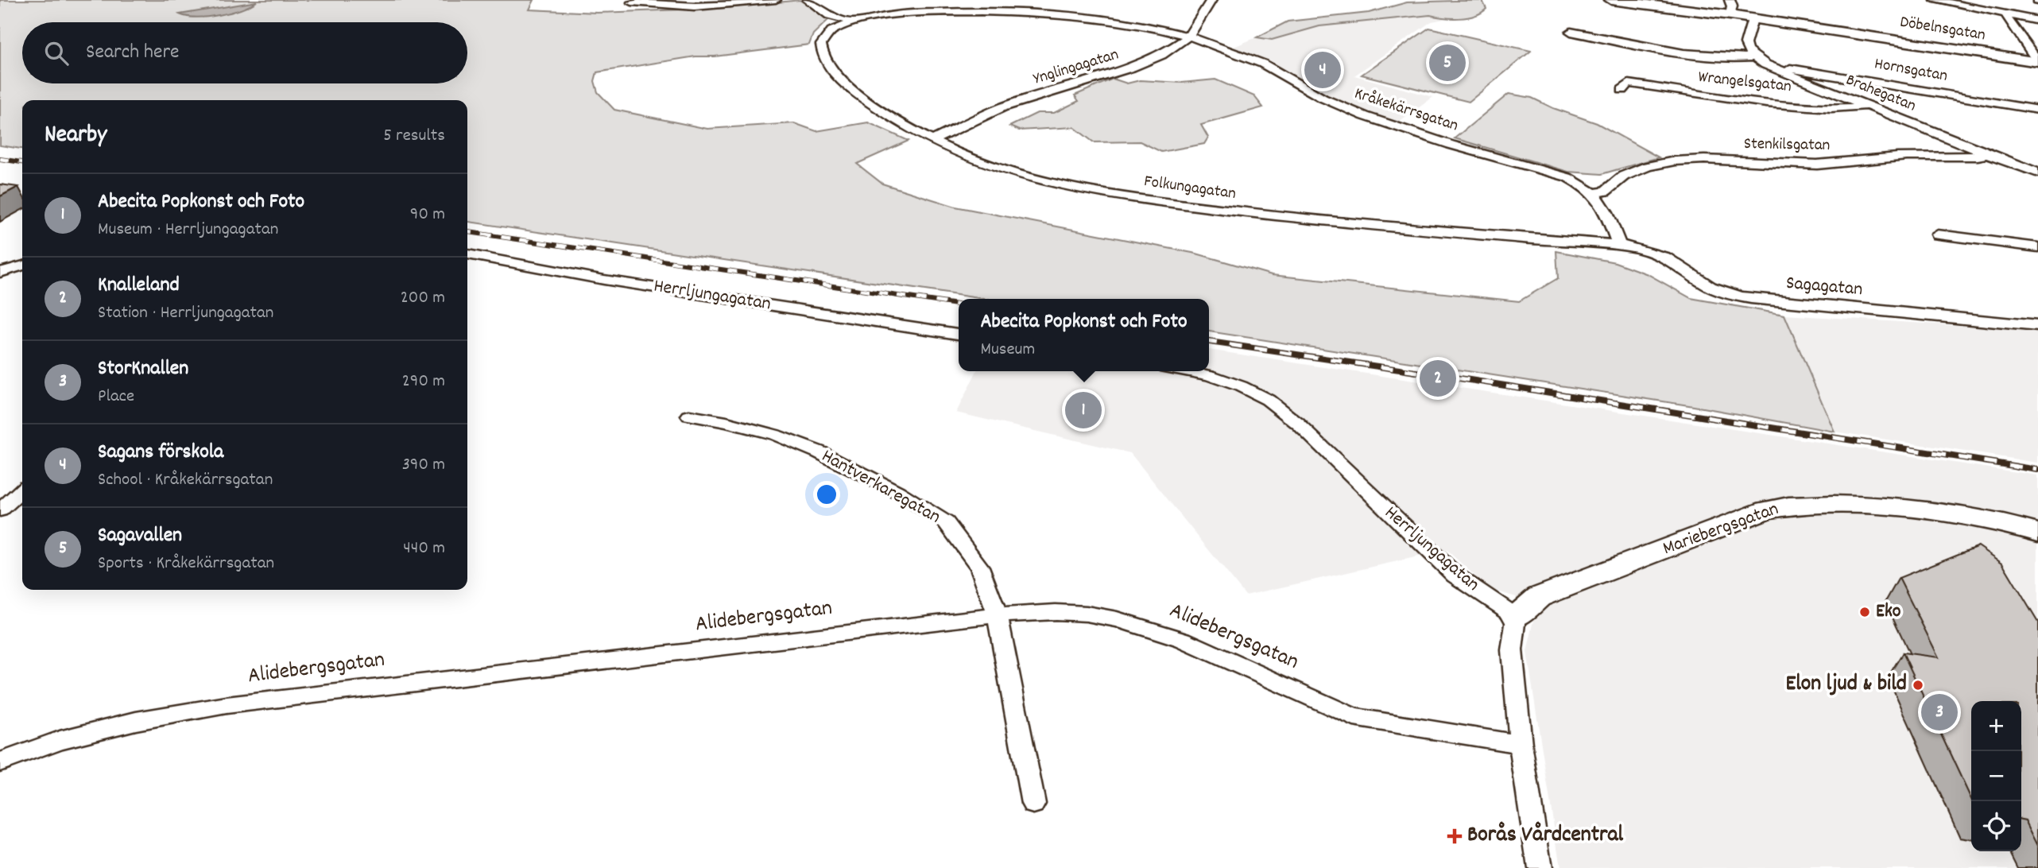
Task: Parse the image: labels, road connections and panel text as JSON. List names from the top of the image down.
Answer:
{
  "streets": {
    "street": [
      "Döbelnsgatan",
      "Ynglingagatan",
      "Hornsgatan",
      "Wrangelsgatan",
      "Brahegatan",
      "Kråkekärrsgatan",
      "Stenkilsgatan",
      "Folkungagatan",
      "Sagagatan",
      "Herrljungagatan",
      "Hantverkaregatan",
      "Mariebergsgatan",
      "Alidebergsgatan"
    ]
  },
  "crossings": [
    ["Ynglingagatan", "Kråkekärrsgatan"],
    ["Ynglingagatan", "Folkungagatan"],
    ["Hornsgatan", "Brahegatan"],
    ["Wrangelsgatan", "Brahegatan"],
    ["Brahegatan", "Stenkilsgatan"],
    ["Kråkekärrsgatan", "Stenkilsgatan"],
    ["Kråkekärrsgatan", "Folkungagatan"],
    ["Kråkekärrsgatan", "Sagagatan"],
    ["Folkungagatan", "Sagagatan"],
    ["Herrljungagatan", "Mariebergsgatan"],
    ["Hantverkaregatan", "Alidebergsgatan"]
  ],
  "places": {
    "other": ["Eko", "Elon ljud & bild"],
    "health": ["Borås Vårdcentral"]
  },
  "page": {
    "search": "Search here",
    "pins": [
      "5",
      "4",
      "2",
      "1",
      "3"
    ],
    "heading": ["Nearby", "5 results"],
    "list": [
      {
        "mark": "1",
        "name": "Abecita Popkonst och Foto",
        "note": "Museum · Herrljungagatan",
        "value": "90 m"
      },
      {
        "mark": "2",
        "name": "Knalleland",
        "note": "Station · Herrljungagatan",
        "value": "200 m"
      },
      {
        "mark": "3",
        "name": "StorKnallen",
        "note": "Place",
        "value": "290 m"
      },
      {
        "mark": "4",
        "name": "Sagans förskola",
        "note": "School · Kråkekärrsgatan",
        "value": "390 m"
      },
      {
        "mark": "5",
        "name": "Sagavallen",
        "note": "Sports · Kråkekärrsgatan",
        "value": "440 m"
      }
    ],
    "popup": ["Abecita Popkonst och Foto", "Museum"],
    "map_buttons": ["+", "−"]
  }
}
